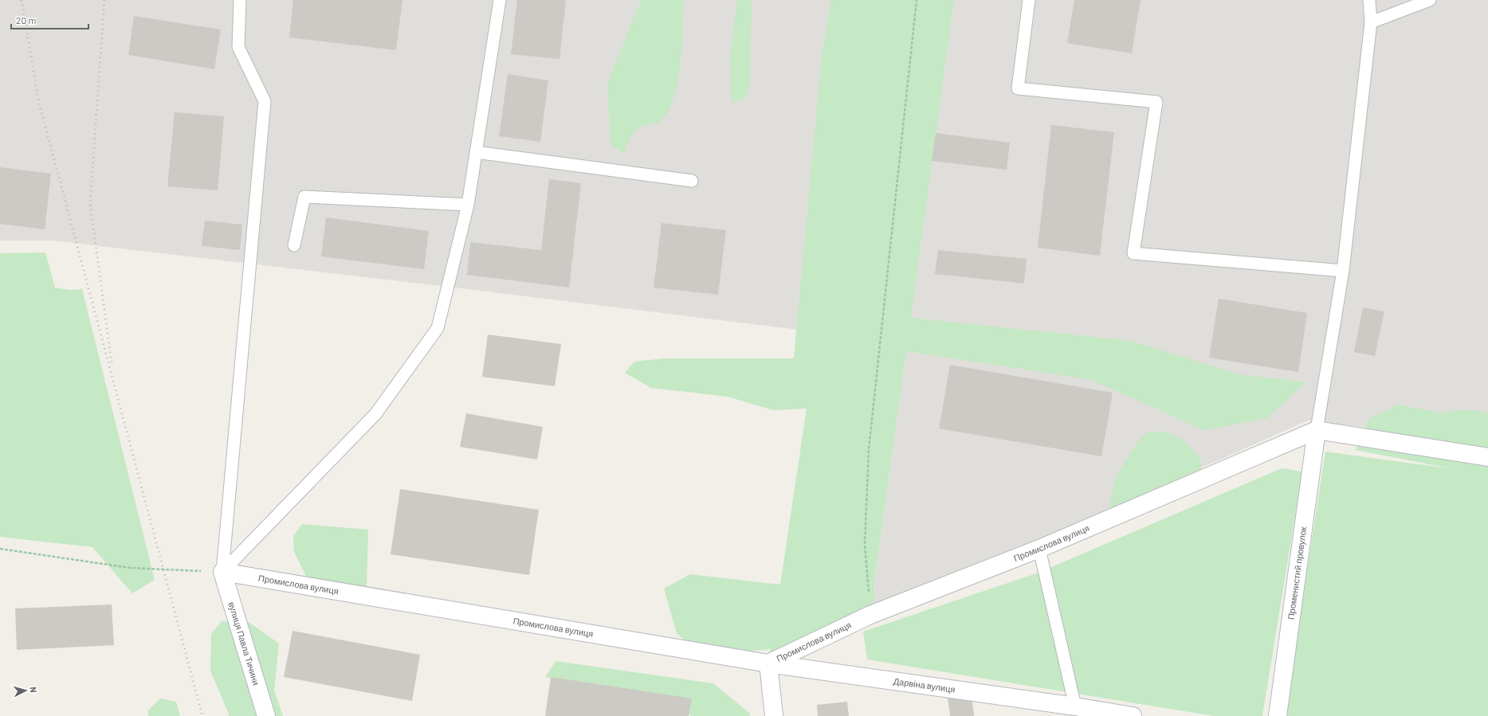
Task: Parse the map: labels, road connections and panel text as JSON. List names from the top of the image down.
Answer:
{
  "streets": {
    "street": [
      "Промислова вулиця",
      "Променистий провулок",
      "вулиця Павла Тичини",
      "Дарвіна вулиця"
    ]
  },
  "crossings": [
    ["Промислова вулиця", "Променистий провулок"],
    ["Промислова вулиця", "вулиця Павла Тичини"],
    ["Промислова вулиця", "Дарвіна вулиця"]
  ],
  "scale_bar": "20 m",
  "north": "right"
}
